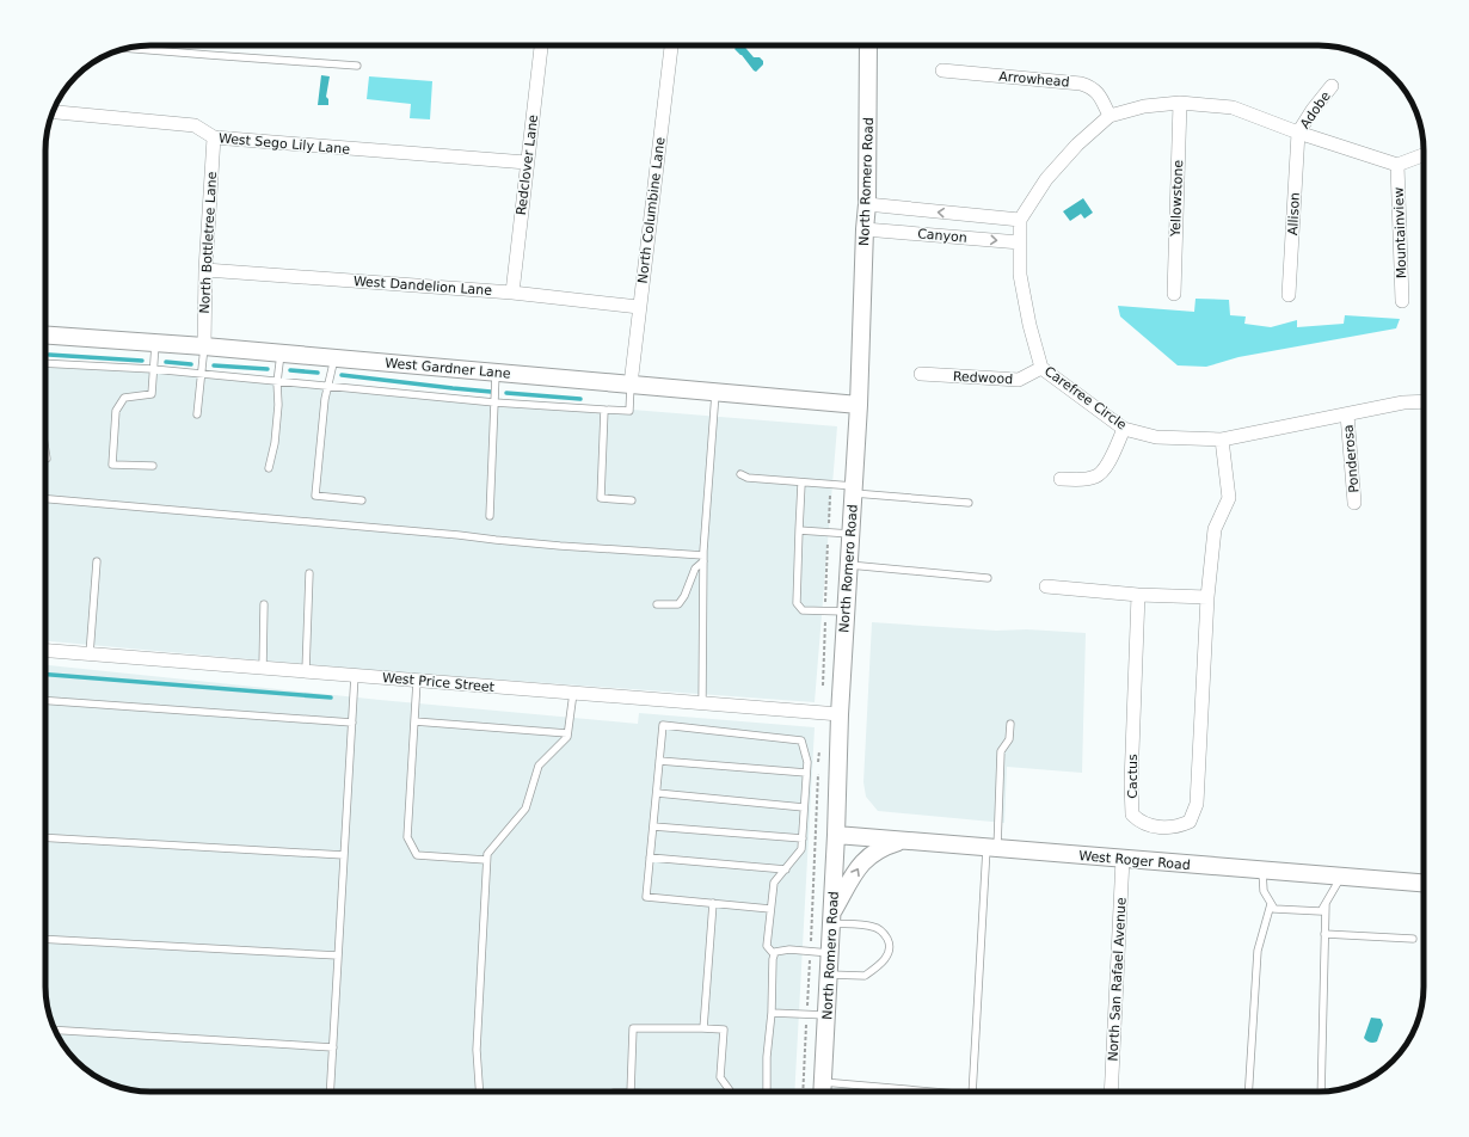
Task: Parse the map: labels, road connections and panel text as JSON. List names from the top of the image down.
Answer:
{
  "streets": {
    "street": [
      "Arrowhead",
      "Adobe",
      "West Sego Lily Lane",
      "Redclover Lane",
      "North Romero Road",
      "Yellowstone",
      "North Columbine Lane",
      "Allison",
      "Mountainview",
      "Canyon",
      "North Bottletree Lane",
      "West Dandelion Lane",
      "West Gardner Lane",
      "Redwood",
      "Carefree Circle",
      "Ponderosa",
      "West Price Street",
      "Cactus",
      "West Roger Road",
      "North San Rafael Avenue"
    ]
  },
  "crossings": [
    ["Adobe", "Allison"],
    ["West Sego Lily Lane", "Redclover Lane"],
    ["West Sego Lily Lane", "North Bottletree Lane"],
    ["Redclover Lane", "West Dandelion Lane"],
    ["North Romero Road", "Canyon"],
    ["North Romero Road", "West Gardner Lane"],
    ["North Romero Road", "West Price Street"],
    ["North Romero Road", "West Roger Road"],
    ["North Columbine Lane", "West Dandelion Lane"],
    ["North Columbine Lane", "West Gardner Lane"],
    ["Canyon", "Carefree Circle"],
    ["North Bottletree Lane", "West Dandelion Lane"],
    ["North Bottletree Lane", "West Gardner Lane"],
    ["Redwood", "Carefree Circle"],
    ["Carefree Circle", "Ponderosa"],
    ["Carefree Circle", "Cactus"],
    ["West Roger Road", "North San Rafael Avenue"]
  ]
}
